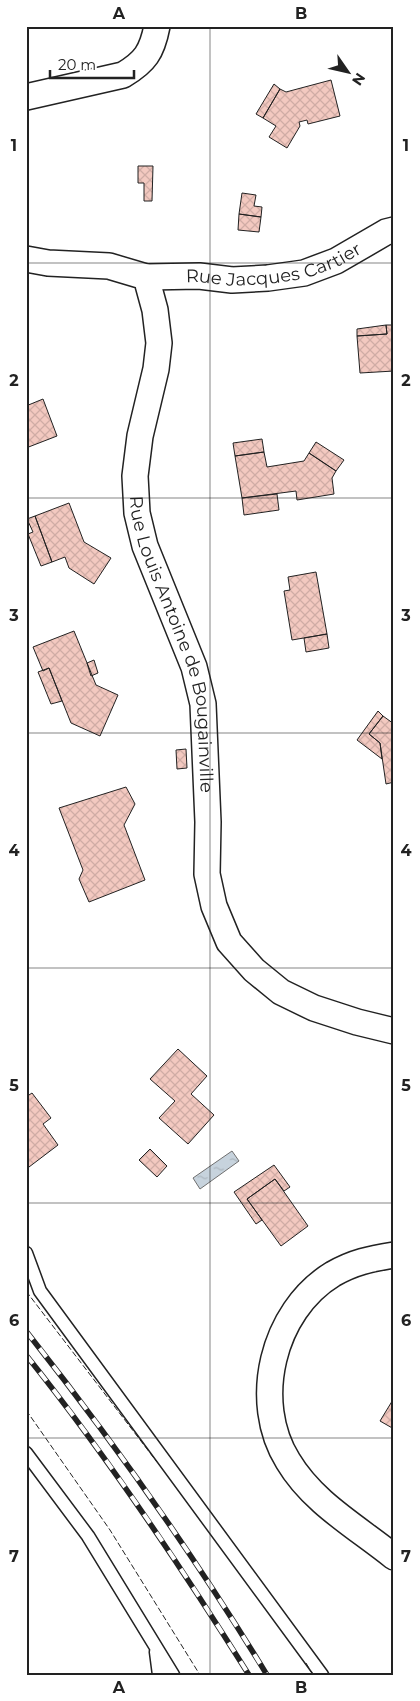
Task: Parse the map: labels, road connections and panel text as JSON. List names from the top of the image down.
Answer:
{
  "streets": {
    "street": ["Rue Jacques Cartier", "Rue Louis Antoine de Bougainville"]
  },
  "crossings": [
    ["Rue Jacques Cartier", "Rue Louis Antoine de Bougainville"]
  ],
  "scale_bar": "20 m",
  "north": "bottom right",
  "grid": {
    "columns": ["A", "B"],
    "rows": [
      "1",
      "2",
      "3",
      "4",
      "5",
      "6",
      "7"
    ]
  }
}
